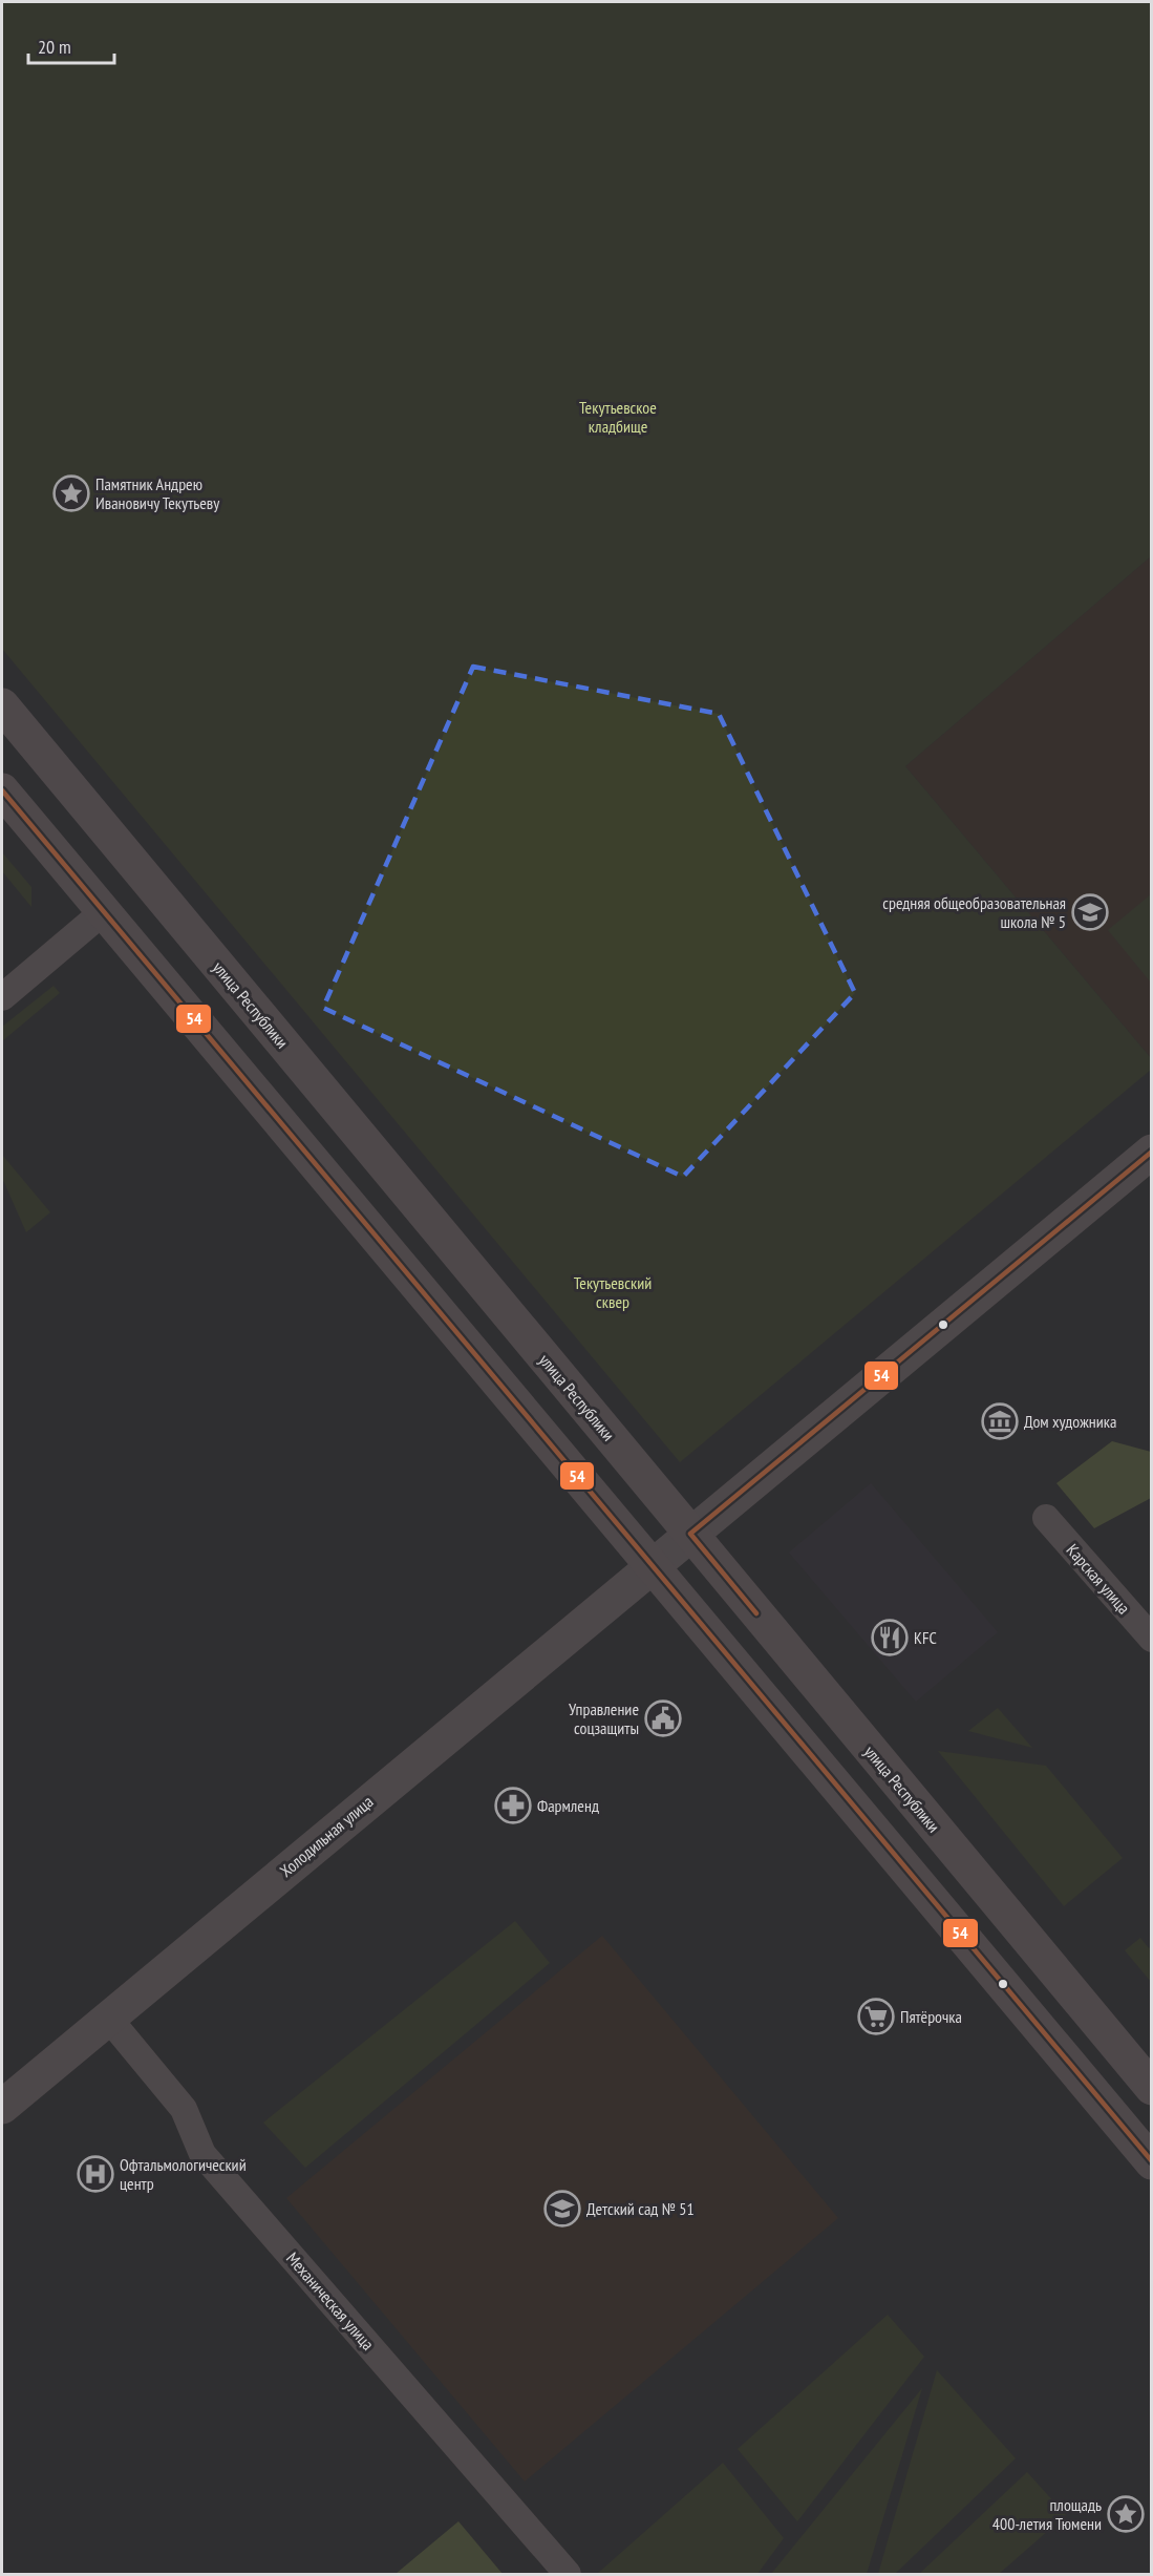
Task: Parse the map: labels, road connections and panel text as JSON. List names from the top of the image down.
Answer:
{
  "streets": {
    "main road": ["улица Республики"],
    "street": ["Карская улица", "Холодильная улица", "Механическая улица"]
  },
  "crossings": [
    ["улица Республики", "Холодильная улица"],
    ["Холодильная улица", "Механическая улица"]
  ],
  "parks": ["Текутьевское кладбище", "Текутьевский сквер"],
  "places": {
    "place": ["Памятник Андрею Ивановичу Текутьеву", "площадь 400-летия Тюмени"],
    "school or university": ["средняя общеобразовательная школа № 5", "Детский сад № 51"],
    "museum": ["Дом художника"],
    "restaurant": ["KFC"],
    "public building": ["Управление соцзащиты"],
    "pharmacy": ["Фармленд"],
    "supermarket": ["Пятёрочка"],
    "hospital": ["Офтальмологический центр"]
  },
  "lines": ["transit line 54"],
  "scale_bar": "20 m"
}
